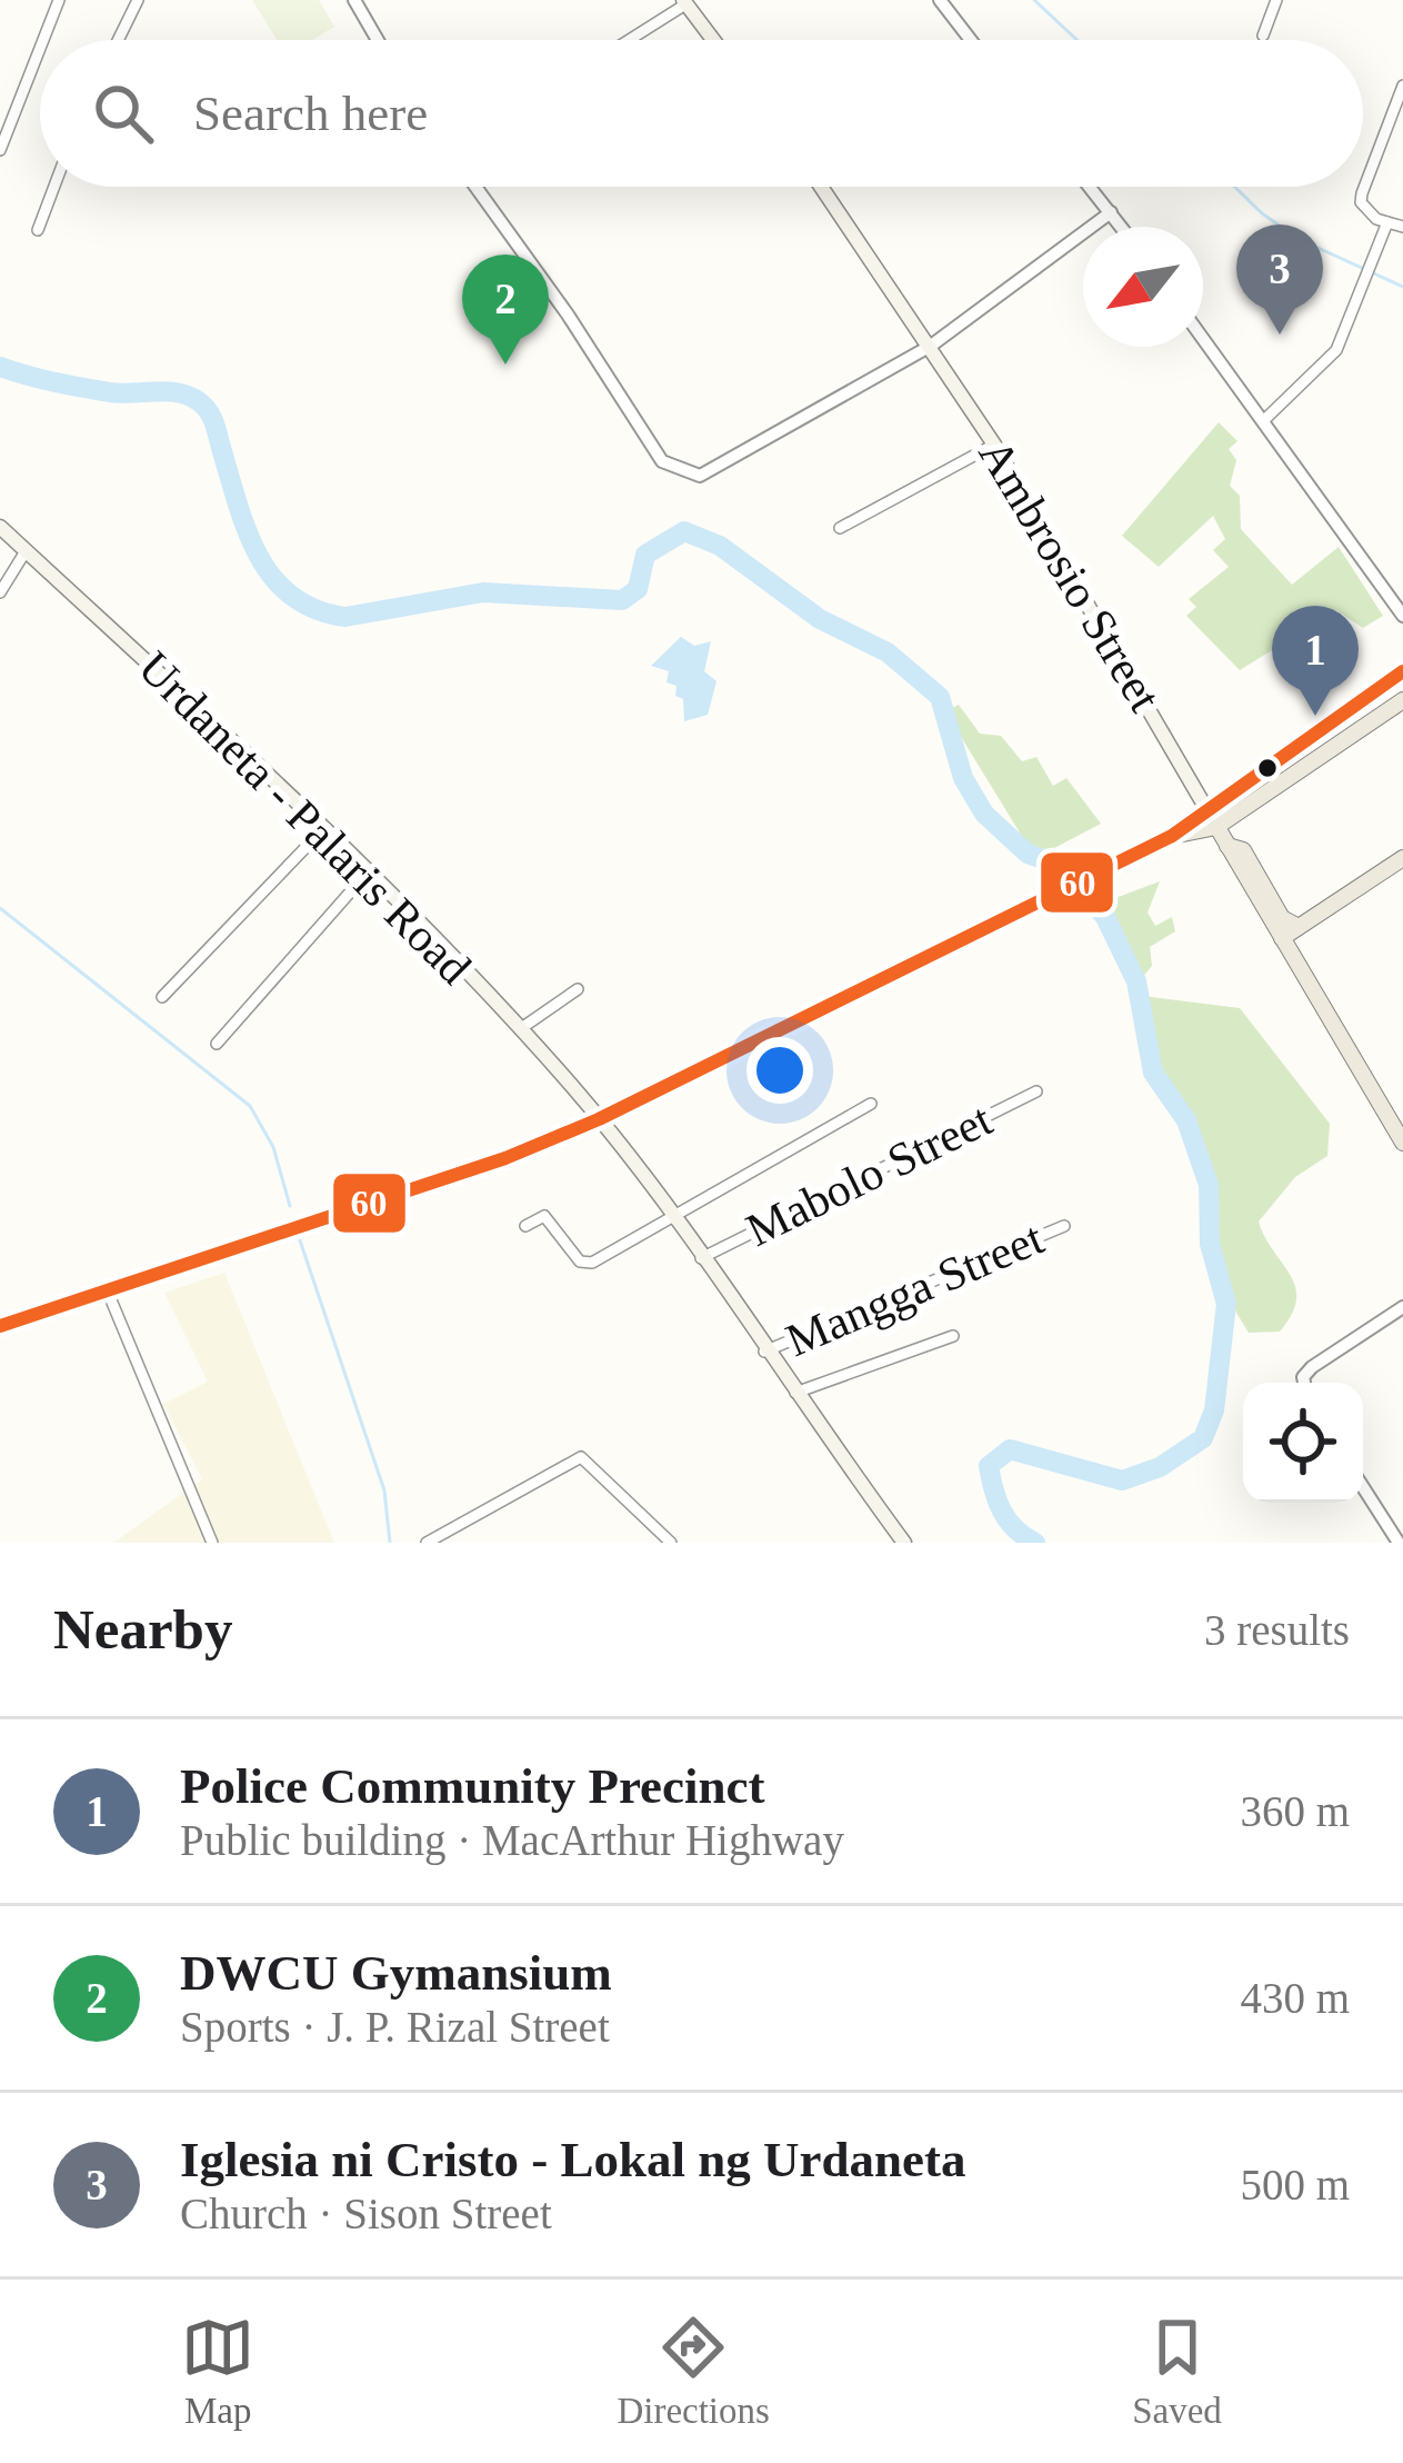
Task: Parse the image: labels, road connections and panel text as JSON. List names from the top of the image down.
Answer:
{
  "streets": {
    "main road": ["Ambrosio Street", "Urdaneta - Palaris Road"],
    "street": ["Mabolo Street", "Mangga Street"]
  },
  "crossings": [
    ["Urdaneta - Palaris Road", "Mabolo Street"],
    ["Urdaneta - Palaris Road", "Mangga Street"]
  ],
  "lines": ["transit line 60"],
  "north": "bottom left",
  "page": {
    "search": "Search here",
    "pins": ["3", "2", "1"],
    "heading": ["Nearby", "3 results"],
    "list": [
      {
        "mark": "1",
        "name": "Police Community Precinct",
        "note": "Public building · MacArthur Highway",
        "value": "360 m"
      },
      {
        "mark": "2",
        "name": "DWCU Gymansium",
        "note": "Sports · J. P. Rizal Street",
        "value": "430 m"
      },
      {
        "mark": "3",
        "name": "Iglesia ni Cristo - Lokal ng Urdaneta",
        "note": "Church · Sison Street",
        "value": "500 m"
      }
    ],
    "nav": ["Map", "Directions", "Saved"]
  }
}
